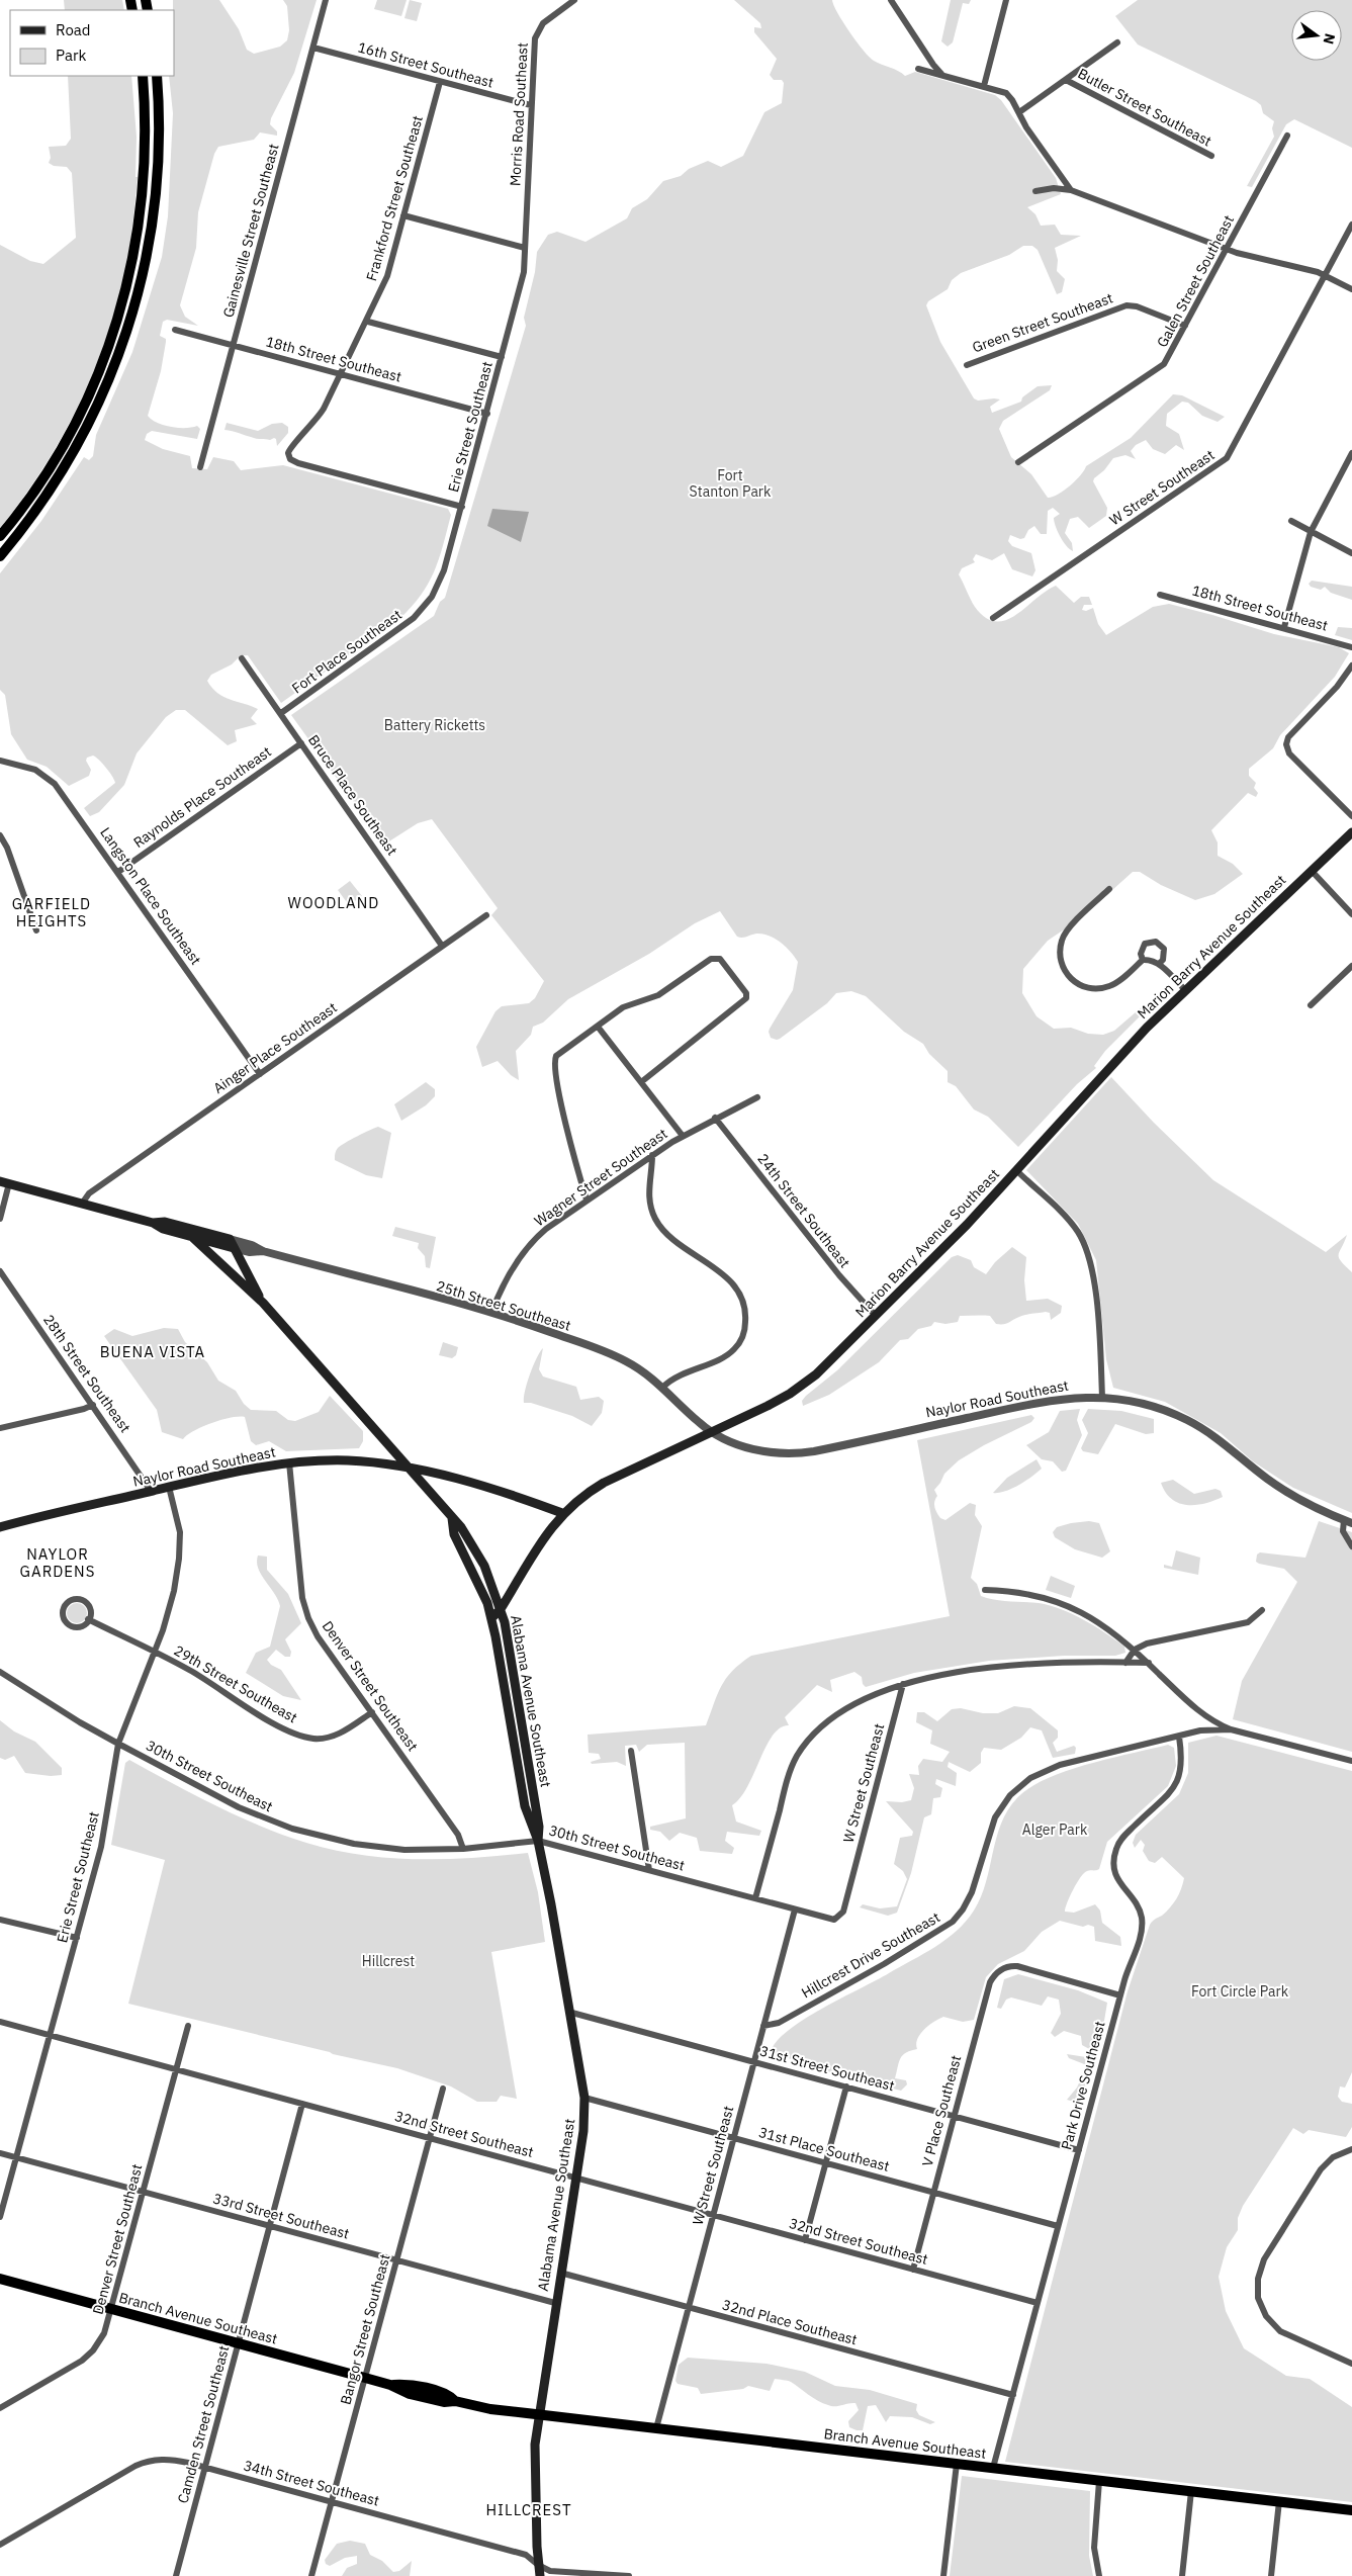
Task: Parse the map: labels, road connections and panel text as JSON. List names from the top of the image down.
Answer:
{
  "streets": {
    "highway": ["Branch Avenue Southeast"],
    "main road": ["Marion Barry Avenue Southeast", "Naylor Road Southeast", "Alabama Avenue Southeast"],
    "street": [
      "16th Street Southeast",
      "Butler Street Southeast",
      "Morris Road Southeast",
      "Frankford Street Southeast",
      "Gainesville Street Southeast",
      "Galen Street Southeast",
      "Green Street Southeast",
      "18th Street Southeast",
      "Erie Street Southeast",
      "W Street Southeast",
      "Fort Place Southeast",
      "Bruce Place Southeast",
      "Raynolds Place Southeast",
      "Langston Place Southeast",
      "Ainger Place Southeast",
      "Wagner Street Southeast",
      "24th Street Southeast",
      "25th Street Southeast",
      "28th Street Southeast",
      "29th Street Southeast",
      "Denver Street Southeast",
      "30th Street Southeast",
      "Hillcrest Drive Southeast",
      "31st Street Southeast",
      "Park Drive Southeast",
      "V Place Southeast",
      "32nd Street Southeast",
      "31st Place Southeast",
      "33rd Street Southeast",
      "32nd Place Southeast",
      "Bangor Street Southeast",
      "Camden Street Southeast",
      "34th Street Southeast"
    ]
  },
  "crossings": [
    ["16th Street Southeast", "Morris Road Southeast"],
    ["16th Street Southeast", "Frankford Street Southeast"],
    ["16th Street Southeast", "Gainesville Street Southeast"],
    ["Morris Road Southeast", "Erie Street Southeast"],
    ["Frankford Street Southeast", "18th Street Southeast"],
    ["Gainesville Street Southeast", "18th Street Southeast"],
    ["Galen Street Southeast", "Green Street Southeast"],
    ["18th Street Southeast", "Erie Street Southeast"],
    ["Erie Street Southeast", "Fort Place Southeast"],
    ["Erie Street Southeast", "Naylor Road Southeast"],
    ["Erie Street Southeast", "29th Street Southeast"],
    ["Erie Street Southeast", "30th Street Southeast"],
    ["Erie Street Southeast", "32nd Street Southeast"],
    ["Erie Street Southeast", "33rd Street Southeast"],
    ["W Street Southeast", "30th Street Southeast"],
    ["W Street Southeast", "Hillcrest Drive Southeast"],
    ["W Street Southeast", "31st Street Southeast"],
    ["W Street Southeast", "32nd Street Southeast"],
    ["W Street Southeast", "31st Place Southeast"],
    ["W Street Southeast", "Branch Avenue Southeast"],
    ["W Street Southeast", "32nd Place Southeast"],
    ["Fort Place Southeast", "Bruce Place Southeast"],
    ["Bruce Place Southeast", "Raynolds Place Southeast"],
    ["Bruce Place Southeast", "Ainger Place Southeast"],
    ["Raynolds Place Southeast", "Langston Place Southeast"],
    ["Langston Place Southeast", "Ainger Place Southeast"],
    ["Marion Barry Avenue Southeast", "24th Street Southeast"],
    ["Marion Barry Avenue Southeast", "25th Street Southeast"],
    ["Marion Barry Avenue Southeast", "Naylor Road Southeast"],
    ["Marion Barry Avenue Southeast", "Alabama Avenue Southeast"],
    ["Ainger Place Southeast", "Alabama Avenue Southeast"],
    ["Wagner Street Southeast", "24th Street Southeast"],
    ["Wagner Street Southeast", "25th Street Southeast"],
    ["25th Street Southeast", "Naylor Road Southeast"],
    ["25th Street Southeast", "Alabama Avenue Southeast"],
    ["28th Street Southeast", "Naylor Road Southeast"],
    ["Naylor Road Southeast", "Denver Street Southeast"],
    ["Naylor Road Southeast", "Alabama Avenue Southeast"],
    ["29th Street Southeast", "Denver Street Southeast"],
    ["Denver Street Southeast", "30th Street Southeast"],
    ["Denver Street Southeast", "32nd Street Southeast"],
    ["Denver Street Southeast", "33rd Street Southeast"],
    ["Denver Street Southeast", "Branch Avenue Southeast"],
    ["Alabama Avenue Southeast", "30th Street Southeast"],
    ["Alabama Avenue Southeast", "31st Street Southeast"],
    ["Alabama Avenue Southeast", "32nd Street Southeast"],
    ["Alabama Avenue Southeast", "31st Place Southeast"],
    ["Alabama Avenue Southeast", "33rd Street Southeast"],
    ["Alabama Avenue Southeast", "Branch Avenue Southeast"],
    ["Alabama Avenue Southeast", "32nd Place Southeast"],
    ["Alabama Avenue Southeast", "34th Street Southeast"],
    ["Hillcrest Drive Southeast", "Park Drive Southeast"],
    ["31st Street Southeast", "Park Drive Southeast"],
    ["31st Street Southeast", "V Place Southeast"],
    ["Park Drive Southeast", "V Place Southeast"],
    ["Park Drive Southeast", "32nd Street Southeast"],
    ["Park Drive Southeast", "31st Place Southeast"],
    ["Park Drive Southeast", "Branch Avenue Southeast"],
    ["Park Drive Southeast", "32nd Place Southeast"],
    ["V Place Southeast", "32nd Street Southeast"],
    ["V Place Southeast", "31st Place Southeast"],
    ["32nd Street Southeast", "Bangor Street Southeast"],
    ["32nd Street Southeast", "Camden Street Southeast"],
    ["33rd Street Southeast", "Bangor Street Southeast"],
    ["33rd Street Southeast", "Camden Street Southeast"],
    ["Branch Avenue Southeast", "Bangor Street Southeast"],
    ["Branch Avenue Southeast", "Camden Street Southeast"],
    ["Bangor Street Southeast", "34th Street Southeast"],
    ["Camden Street Southeast", "34th Street Southeast"]
  ],
  "districts": [
    "WOODLAND",
    "GARFIELD HEIGHTS",
    "BUENA VISTA",
    "NAYLOR GARDENS",
    "HILLCREST"
  ],
  "parks": [
    "Fort Stanton Park",
    "Battery Ricketts",
    "Alger Park",
    "Hillcrest",
    "Fort Circle Park"
  ],
  "legend": ["Road", "Park"],
  "north": "right"
}
